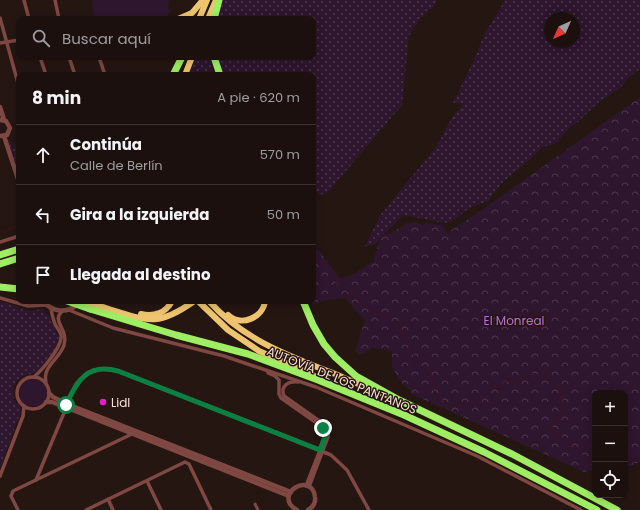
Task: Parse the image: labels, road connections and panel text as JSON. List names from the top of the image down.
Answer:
{
  "streets": {
    "highway": ["AUTOVÍA DE LOS PANTANOS"]
  },
  "parks": ["El Monreal"],
  "places": ["Lidl"],
  "north": "bottom left",
  "page": {
    "search": "Buscar aquí",
    "heading": ["8 min", "A pie · 620 m"],
    "list": [
      ["Continúa", "Calle de Berlín", "570 m"],
      ["Gira a la izquierda", "50 m"],
      "Llegada al destino"
    ],
    "map_buttons": ["+", "−"]
  }
}
